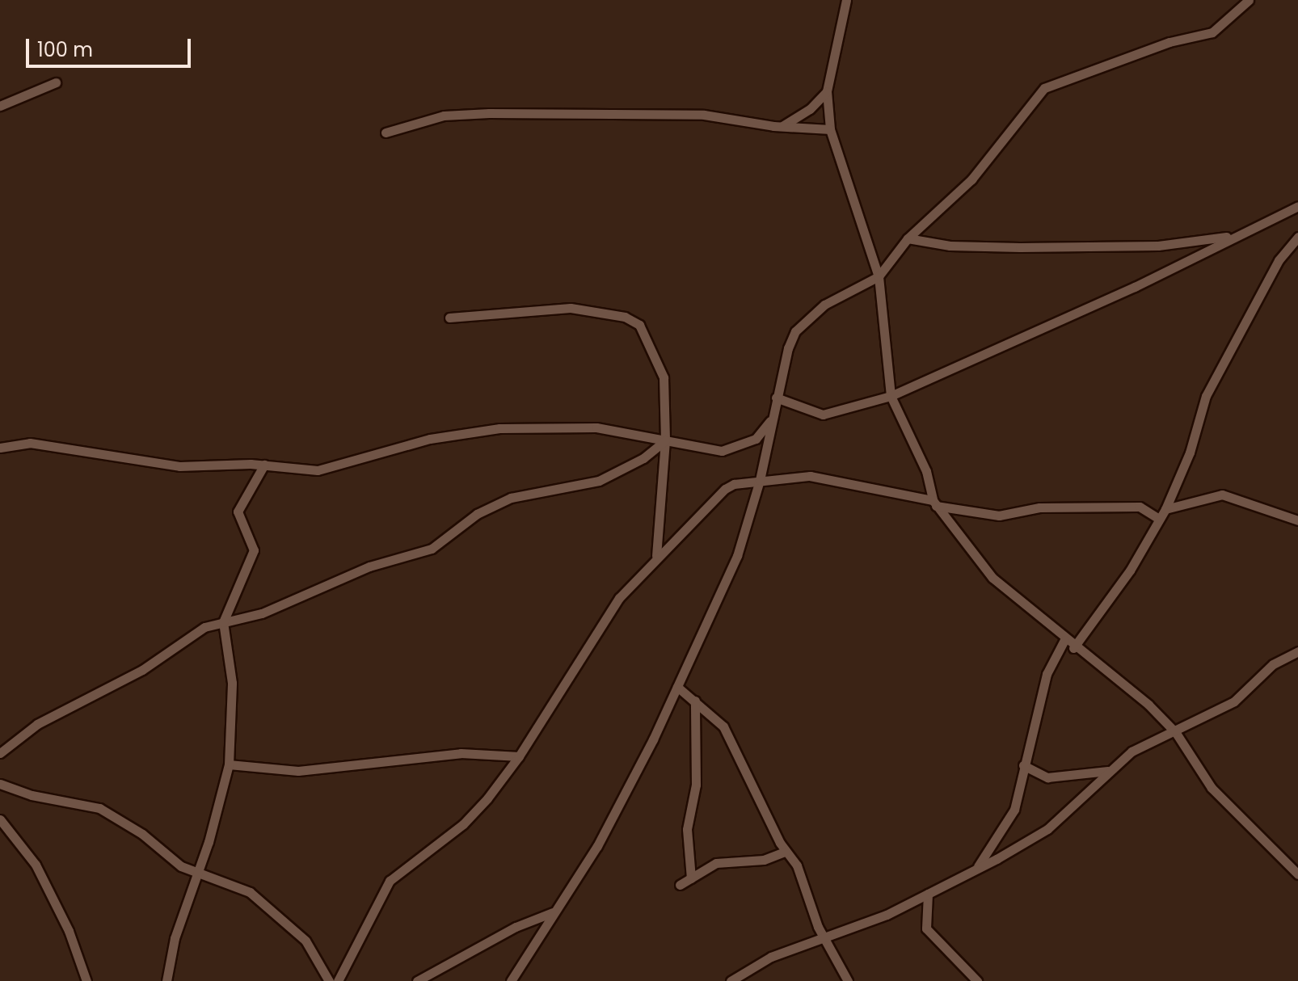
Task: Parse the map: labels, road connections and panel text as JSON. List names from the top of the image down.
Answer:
{
  "scale_bar": "100 m"
}
